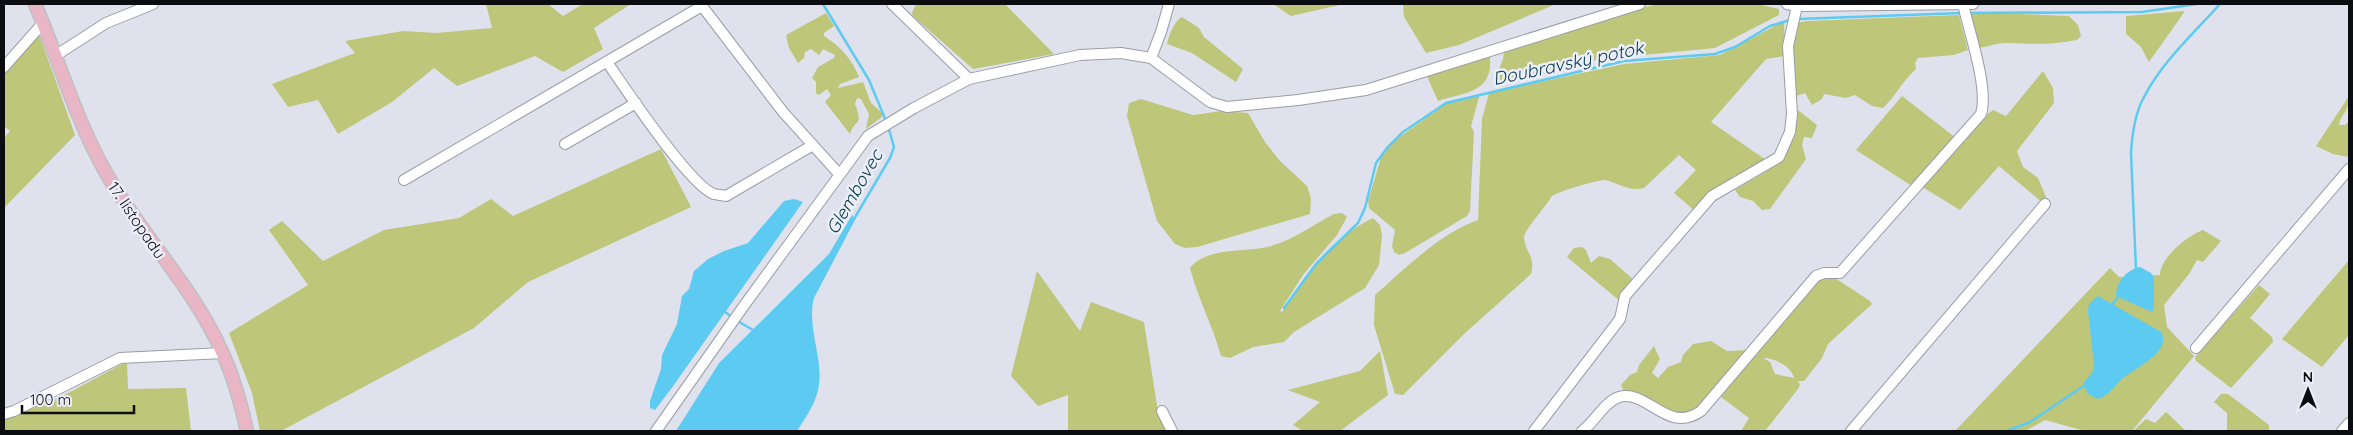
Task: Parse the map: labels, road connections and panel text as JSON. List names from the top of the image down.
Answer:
{
  "streets": {
    "main road": ["17. listopadu"]
  },
  "water": ["Doubravský potok", "Glembovec"],
  "scale_bar": "100 m",
  "north": "top"
}
